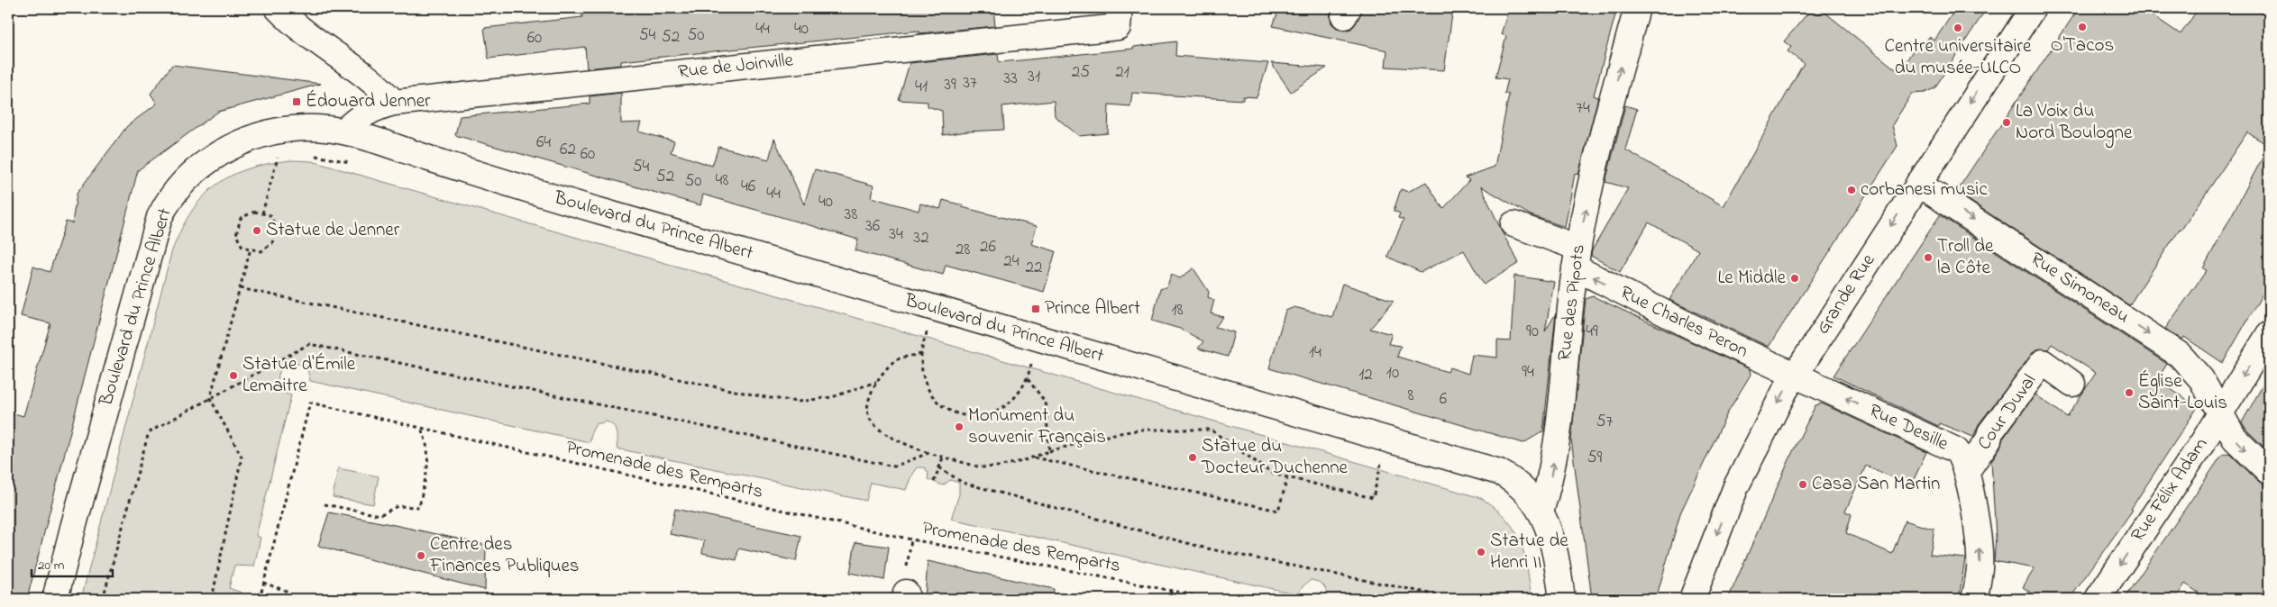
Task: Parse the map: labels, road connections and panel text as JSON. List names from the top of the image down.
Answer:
{
  "streets": {
    "street": [
      "Rue de Joinville",
      "Boulevard du Prince Albert",
      "Rue Simoneau",
      "Grande Rue",
      "Rue des Pipots",
      "Rue Charles Peron",
      "Cour Duval",
      "Rue Desille",
      "Rue Félix Adam"
    ],
    "path": ["Promenade des Remparts"]
  },
  "crossings": [
    ["Rue de Joinville", "Boulevard du Prince Albert"],
    ["Boulevard du Prince Albert", "Rue des Pipots"],
    ["Rue Simoneau", "Grande Rue"],
    ["Rue Simoneau", "Rue Félix Adam"],
    ["Grande Rue", "Rue Charles Peron"],
    ["Grande Rue", "Rue Desille"],
    ["Rue des Pipots", "Rue Charles Peron"],
    ["Rue Charles Peron", "Rue Desille"],
    ["Cour Duval", "Rue Desille"]
  ],
  "one_way": [
    "Rue Simoneau",
    "Grande Rue",
    "Rue des Pipots",
    "Rue Charles Peron",
    "Rue Desille",
    "Rue Félix Adam"
  ],
  "places": {
    "other": [
      "O'Tacos",
      "Centre universitaire du musée-ULCO",
      "La Voix du Nord Boulogne",
      "corbanesi music",
      "Statue de Jenner",
      "Troll de la Côte",
      "Le Middle",
      "Statue d'Émile Lemaitre",
      "Église Saint-Louis",
      "Monument du souvenir Français",
      "Statue du Docteur Duchenne",
      "Casa San Martin",
      "Statue de Henri II",
      "Centre des Finances Publiques"
    ],
    "transit": ["Édouard Jenner", "Prince Albert"]
  },
  "house_numbers": [
    "44",
    "40",
    "54",
    "50",
    "52",
    "60",
    "25",
    "21",
    "31",
    "33",
    "37",
    "39",
    "41",
    "74",
    "64",
    "62",
    "60",
    "54",
    "52",
    "48",
    "50",
    "46",
    "44",
    "40",
    "38",
    "36",
    "34",
    "32",
    "26",
    "28",
    "24",
    "22",
    "18",
    "90",
    "49",
    "14",
    "94",
    "10",
    "12",
    "8",
    "6",
    "57",
    "59"
  ],
  "scale_bar": "20 m"
}
